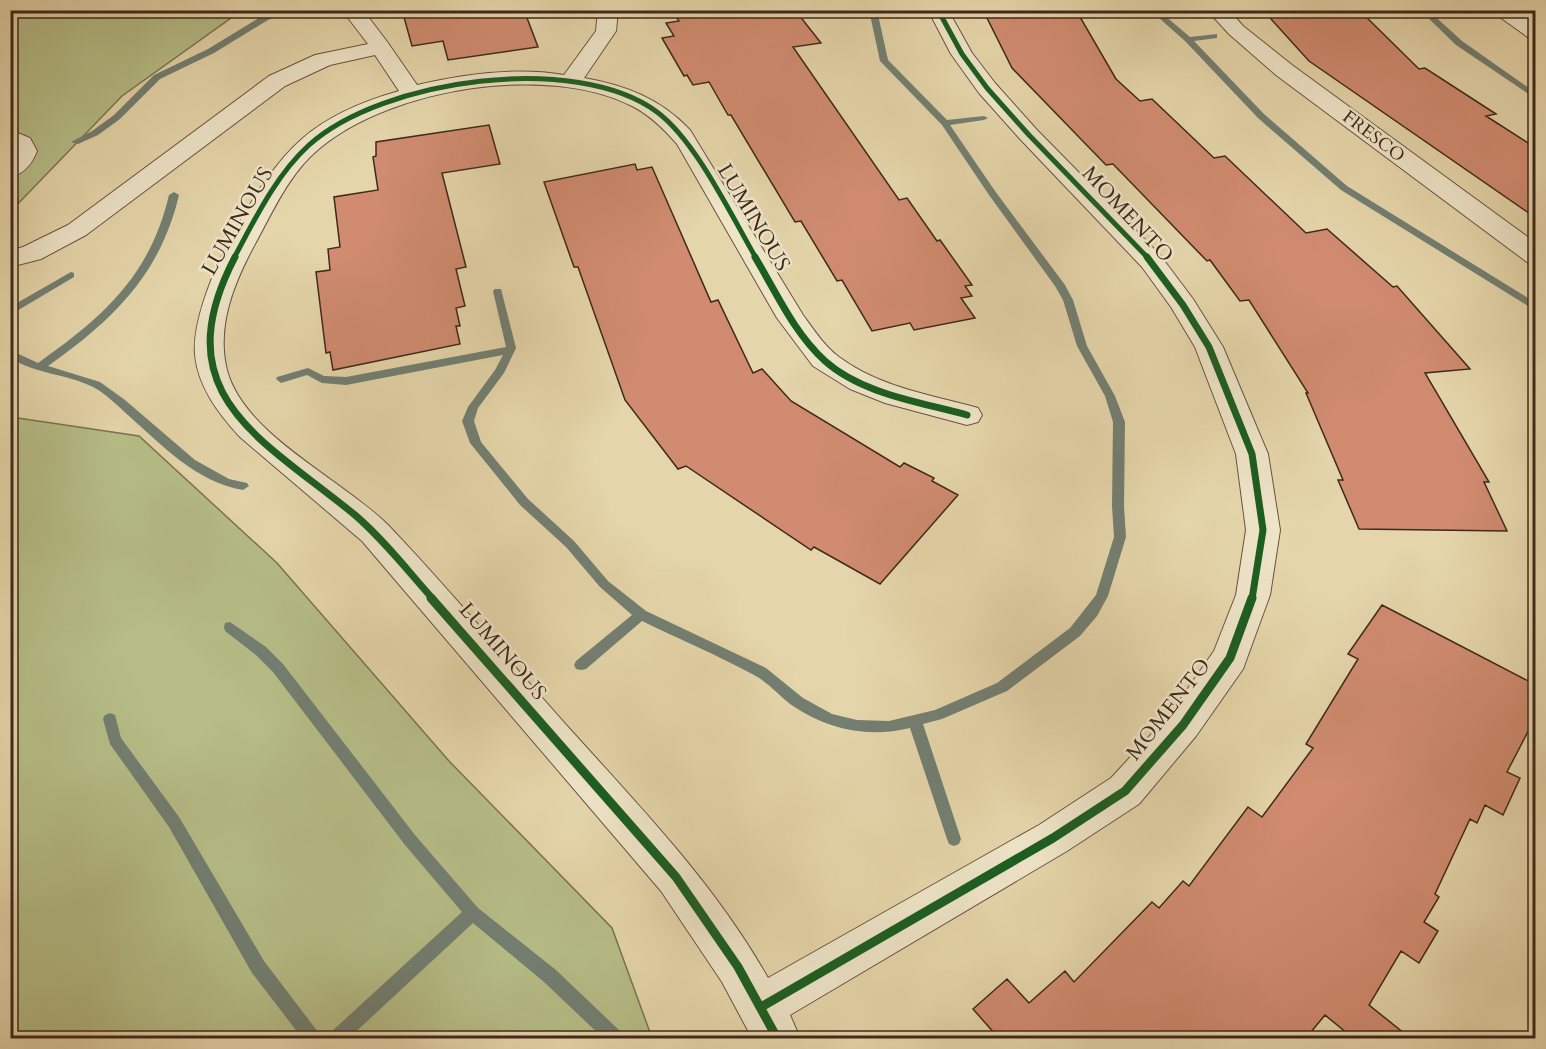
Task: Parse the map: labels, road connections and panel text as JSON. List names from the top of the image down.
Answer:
{
  "streets": {
    "street": ["FRESCO", "MOMENTO", "LUMINOUS"]
  },
  "crossings": [
    ["MOMENTO", "LUMINOUS"]
  ]
}
